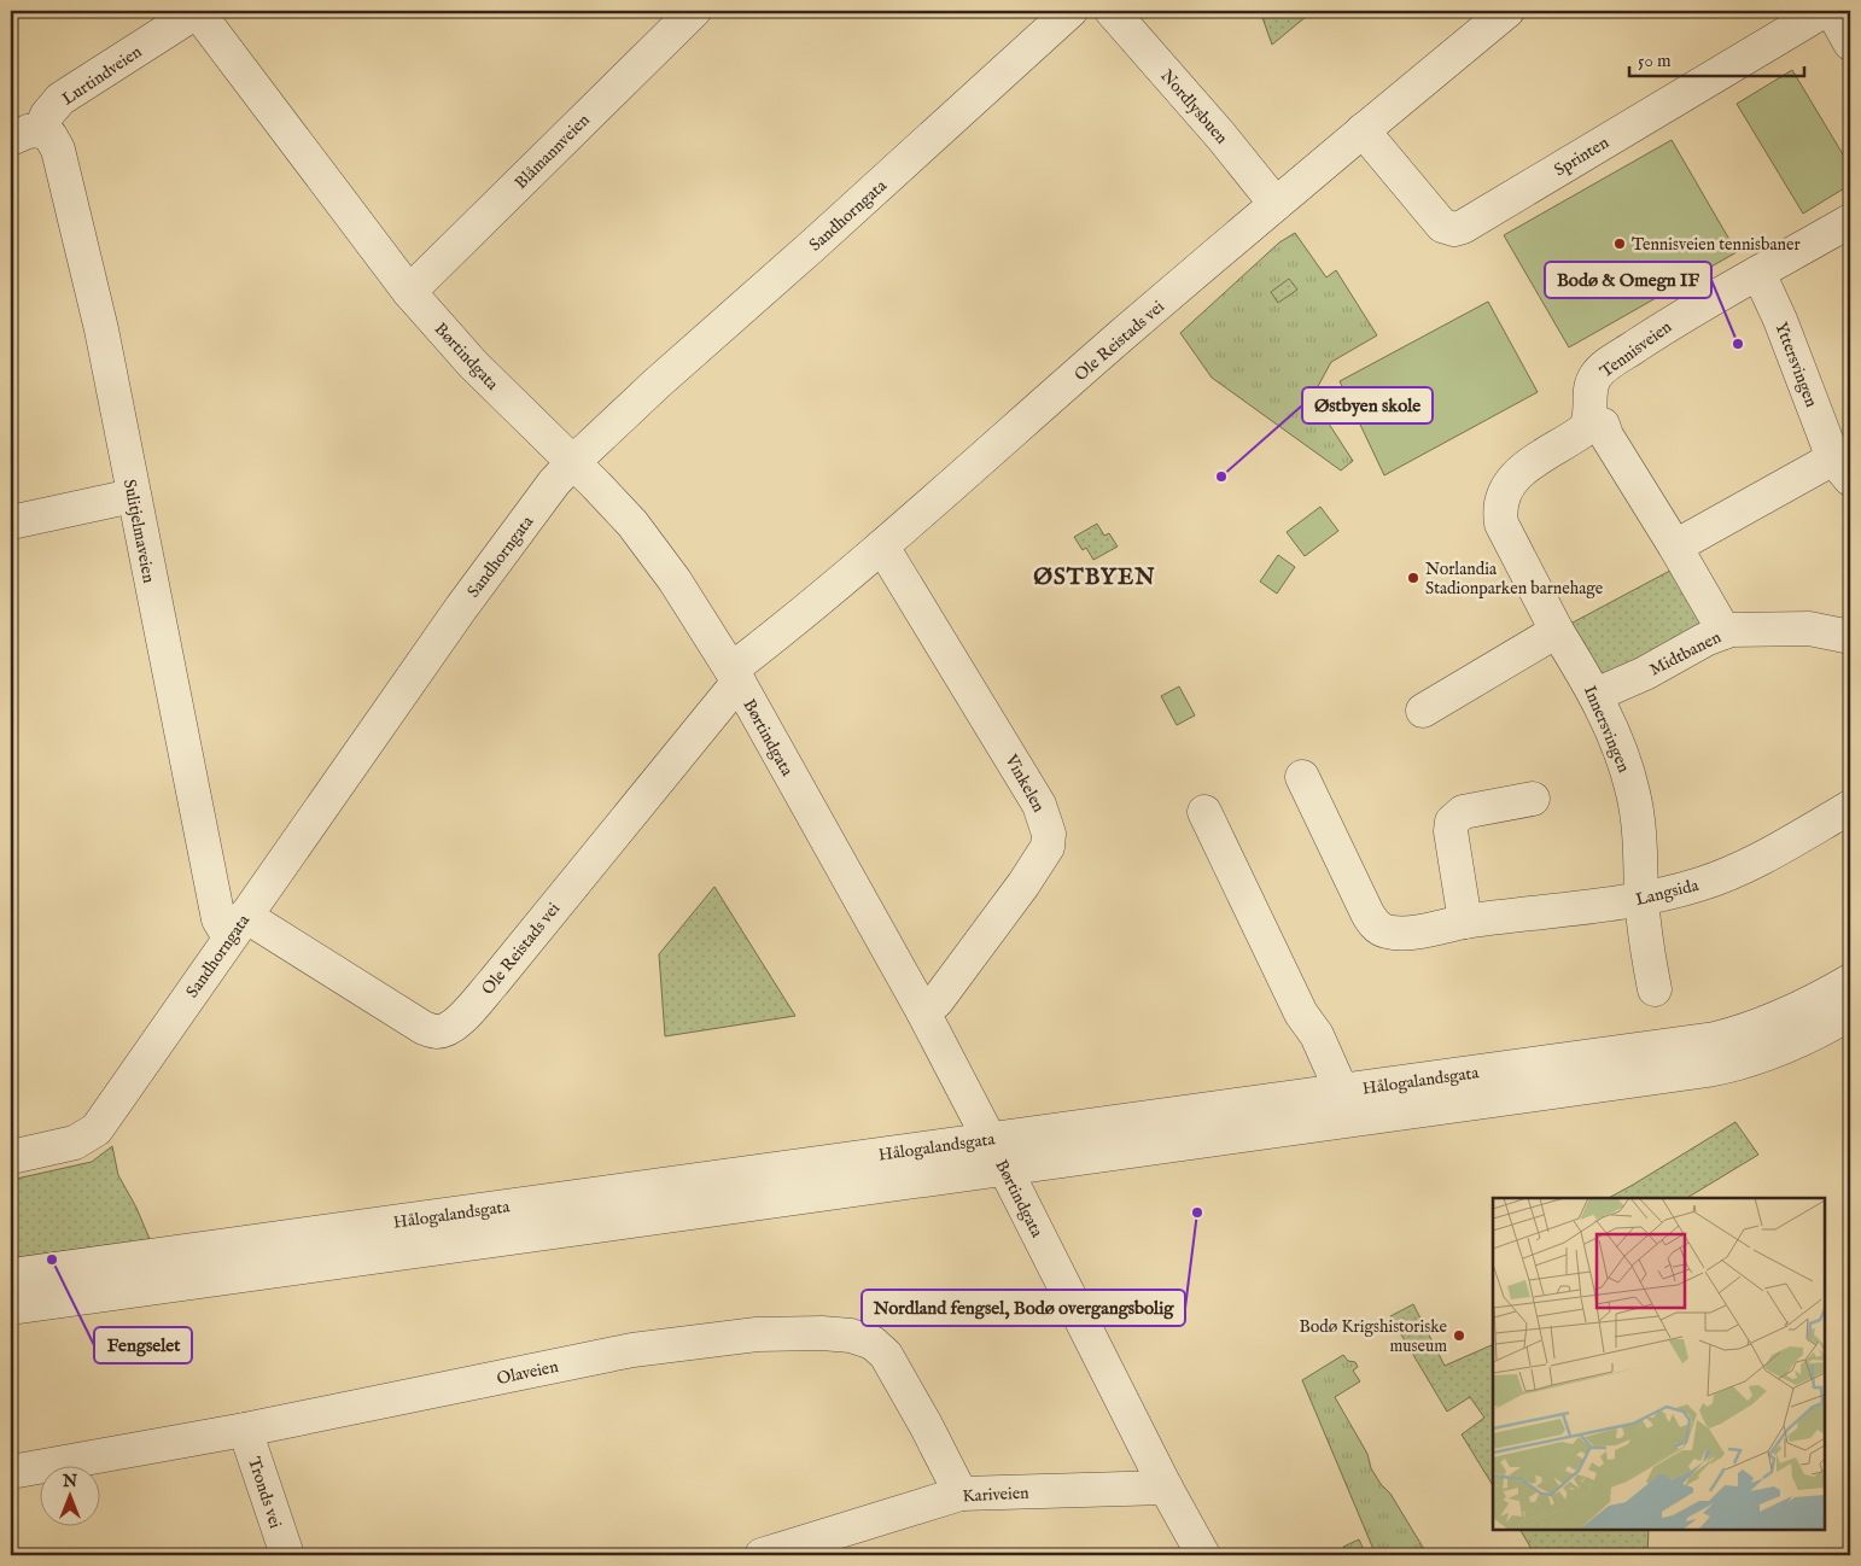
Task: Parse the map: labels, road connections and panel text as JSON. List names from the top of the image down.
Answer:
{
  "streets": {
    "street": [
      "Lurtindveien",
      "Nordlysbuen",
      "Blåmannveien",
      "Sprinten",
      "Sandhorngata",
      "Ole Reistads vei",
      "Tennisveien",
      "Børtindgata",
      "Yttersvingen",
      "Sulitjelmaveien",
      "Midtbanen",
      "Innersvingen",
      "Vinkelen",
      "Langsida",
      "Hålogalandsgata",
      "Olaveien",
      "Tronds vei",
      "Kariveien"
    ]
  },
  "crossings": [
    ["Lurtindveien", "Børtindgata"],
    ["Lurtindveien", "Sulitjelmaveien"],
    ["Nordlysbuen", "Ole Reistads vei"],
    ["Blåmannveien", "Børtindgata"],
    ["Sprinten", "Ole Reistads vei"],
    ["Sandhorngata", "Ole Reistads vei"],
    ["Sandhorngata", "Børtindgata"],
    ["Sandhorngata", "Sulitjelmaveien"],
    ["Ole Reistads vei", "Børtindgata"],
    ["Ole Reistads vei", "Sulitjelmaveien"],
    ["Ole Reistads vei", "Vinkelen"],
    ["Tennisveien", "Yttersvingen"],
    ["Tennisveien", "Innersvingen"],
    ["Børtindgata", "Vinkelen"],
    ["Børtindgata", "Hålogalandsgata"],
    ["Børtindgata", "Kariveien"],
    ["Midtbanen", "Innersvingen"],
    ["Innersvingen", "Langsida"],
    ["Olaveien", "Tronds vei"],
    ["Olaveien", "Kariveien"]
  ],
  "districts": ["ØSTBYEN"],
  "places": [
    "Tennisveien tennisbaner",
    "Bodø & Omegn IF",
    "Østbyen skole",
    "Norlandia Stadionparken barnehage",
    "Nordland fengsel, Bodø overgangsbolig",
    "Fengselet",
    "Bodø Krigshistoriske museum"
  ],
  "scale_bar": "50 m",
  "north": "top"
}
